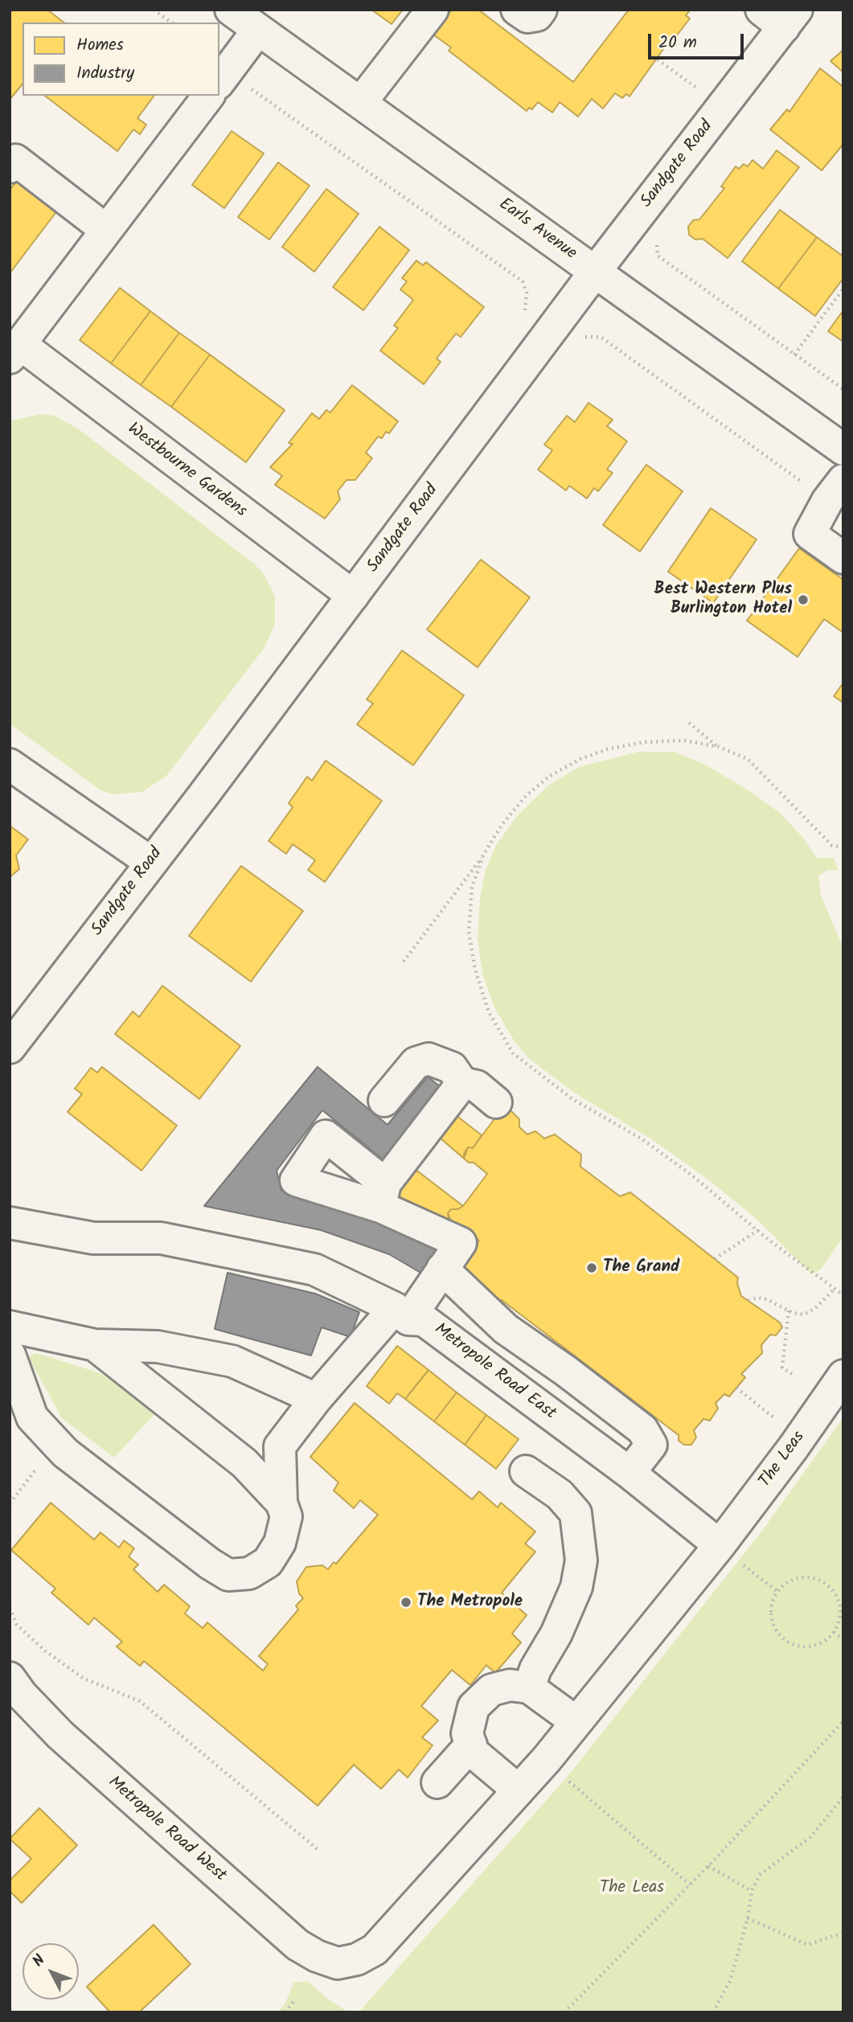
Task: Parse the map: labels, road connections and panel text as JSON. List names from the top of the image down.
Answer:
{
  "streets": {
    "main road": [
      "Sandgate Road",
      "Earls Avenue",
      "Westbourne Gardens",
      "Metropole Road East",
      "The Leas",
      "Metropole Road West"
    ]
  },
  "crossings": [
    ["Sandgate Road", "Earls Avenue"],
    ["Sandgate Road", "Westbourne Gardens"],
    ["Earls Avenue", "Westbourne Gardens"],
    ["Metropole Road East", "The Leas"],
    ["The Leas", "Metropole Road West"]
  ],
  "parks": ["The Leas"],
  "places": ["Best Western Plus Burlington Hotel", "The Grand", "The Metropole"],
  "legend": ["Homes", "Industry"],
  "scale_bar": "20 m",
  "north": "top left"
}
